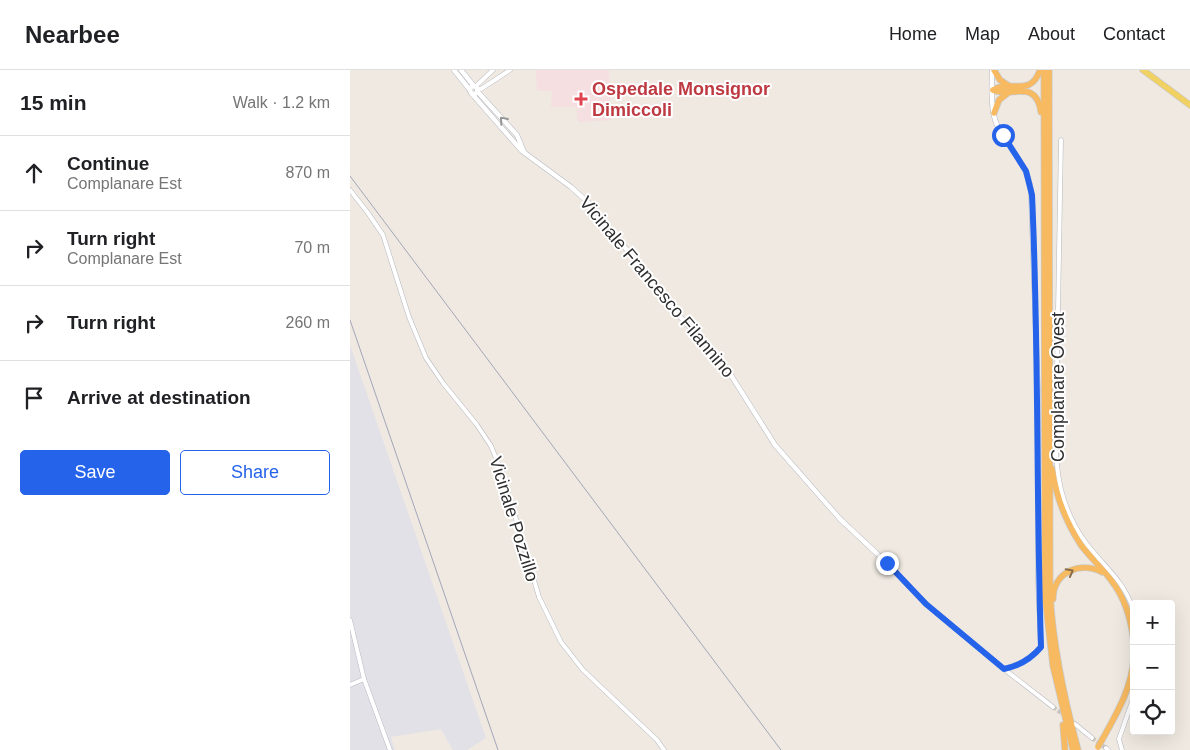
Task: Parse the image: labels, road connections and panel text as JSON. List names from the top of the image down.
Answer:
{
  "streets": {
    "street": ["Vicinale Francesco Filannino", "Complanare Ovest", "Vicinale Pozzillo"]
  },
  "places": {
    "health": ["Ospedale Monsignor Dimiccoli"]
  },
  "page": {
    "header": "Nearbee",
    "nav": [
      "Home",
      "Map",
      "About",
      "Contact"
    ],
    "heading": ["15 min", "Walk · 1.2 km"],
    "list": [
      ["Continue", "Complanare Est", "870 m"],
      ["Turn right", "Complanare Est", "70 m"],
      ["Turn right", "260 m"],
      "Arrive at destination"
    ],
    "buttons": ["Save", "Share"],
    "map_buttons": ["+", "−"]
  }
}
